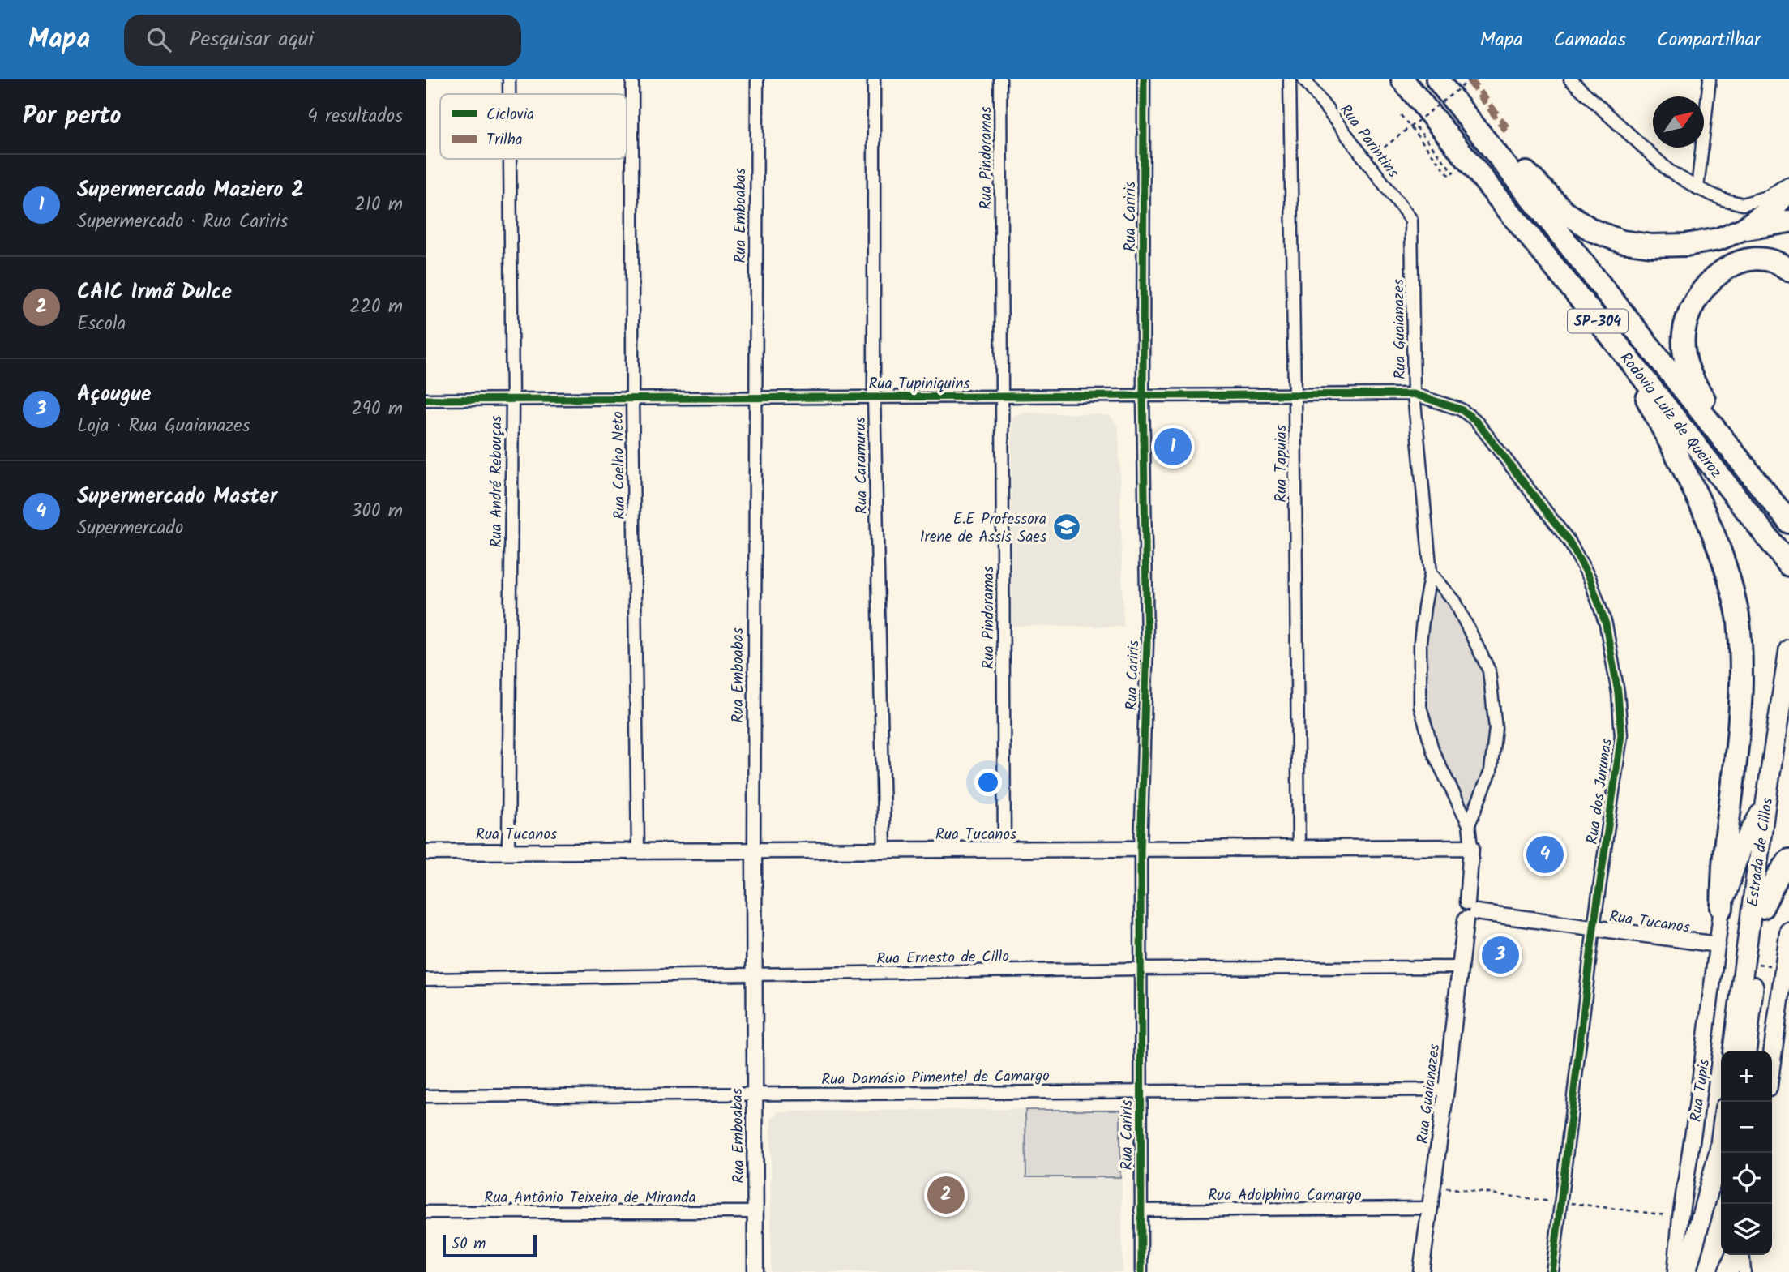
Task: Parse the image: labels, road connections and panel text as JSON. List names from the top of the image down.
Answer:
{
  "streets": {
    "highway": ["SP-304", "Rodovia Luiz de Queiroz"],
    "main road": ["Estrada de Cillos"],
    "street": [
      "Rua Parintins",
      "Rua Pindoramas",
      "Rua Emboabas",
      "Rua Cariris",
      "Rua Guaianazes",
      "Rua Tupiniquins",
      "Rua Tapuias",
      "Rua Coelho Neto",
      "Rua Caramurus",
      "Rua André Rebouças",
      "Rua dos Jurunas",
      "Rua Tucanos",
      "Rua Ernesto de Cillo",
      "Rua Damásio Pimentel de Camargo",
      "Rua Tupis",
      "Rua Adolphino Camargo",
      "Rua Antônio Teixeira de Miranda"
    ]
  },
  "crossings": [
    ["Rua Parintins", "Rua Guaianazes"],
    ["Rua Pindoramas", "Rua Tupiniquins"],
    ["Rua Pindoramas", "Rua Tucanos"],
    ["Rua Emboabas", "Rua Tupiniquins"],
    ["Rua Emboabas", "Rua Tucanos"],
    ["Rua Emboabas", "Rua Ernesto de Cillo"],
    ["Rua Emboabas", "Rua Damásio Pimentel de Camargo"],
    ["Rua Emboabas", "Rua Antônio Teixeira de Miranda"],
    ["Rua Cariris", "Rua Tupiniquins"],
    ["Rua Cariris", "Rua Tucanos"],
    ["Rua Cariris", "Rua Ernesto de Cillo"],
    ["Rua Cariris", "Rua Damásio Pimentel de Camargo"],
    ["Rua Cariris", "Rua Adolphino Camargo"],
    ["Rua Guaianazes", "Rua Tupiniquins"],
    ["Rua Guaianazes", "Rua dos Jurunas"],
    ["Rua Guaianazes", "Rua Tucanos"],
    ["Rua Guaianazes", "Rua Ernesto de Cillo"],
    ["Rua Guaianazes", "Rua Damásio Pimentel de Camargo"],
    ["Rua Guaianazes", "Rua Adolphino Camargo"],
    ["Rua Tupiniquins", "Rua Tapuias"],
    ["Rua Tupiniquins", "Rua Coelho Neto"],
    ["Rua Tupiniquins", "Rua Caramurus"],
    ["Rua Tupiniquins", "Rua André Rebouças"],
    ["Rua Tupiniquins", "Rua dos Jurunas"],
    ["Rua Tapuias", "Rua Tucanos"],
    ["Rua Coelho Neto", "Rua Tucanos"],
    ["Rua Caramurus", "Rua Tucanos"],
    ["Rua André Rebouças", "Rua Tucanos"],
    ["Rua dos Jurunas", "Rua Tucanos"],
    ["Rua Tucanos", "Rua Tupis"]
  ],
  "places": {
    "school or university": ["E.E Professora Irene de Assis Saes"]
  },
  "legend": ["Ciclovia", "Trilha"],
  "scale_bar": "50 m",
  "north": "top right",
  "page": {
    "header": "Mapa",
    "search": "Pesquisar aqui",
    "nav": ["Mapa", "Camadas", "Compartilhar"],
    "heading": ["Por perto", "4 resultados"],
    "list": [
      {
        "mark": "1",
        "name": "Supermercado Maziero 2",
        "note": "Supermercado · Rua Cariris",
        "value": "210 m"
      },
      {
        "mark": "2",
        "name": "CAIC Irmã Dulce",
        "note": "Escola",
        "value": "220 m"
      },
      {
        "mark": "3",
        "name": "Açougue",
        "note": "Loja · Rua Guaianazes",
        "value": "290 m"
      },
      {
        "mark": "4",
        "name": "Supermercado Master",
        "note": "Supermercado",
        "value": "300 m"
      }
    ],
    "pins": [
      "1",
      "4",
      "3",
      "2"
    ],
    "map_buttons": ["+", "−"],
    "scale": "50 m"
  }
}
